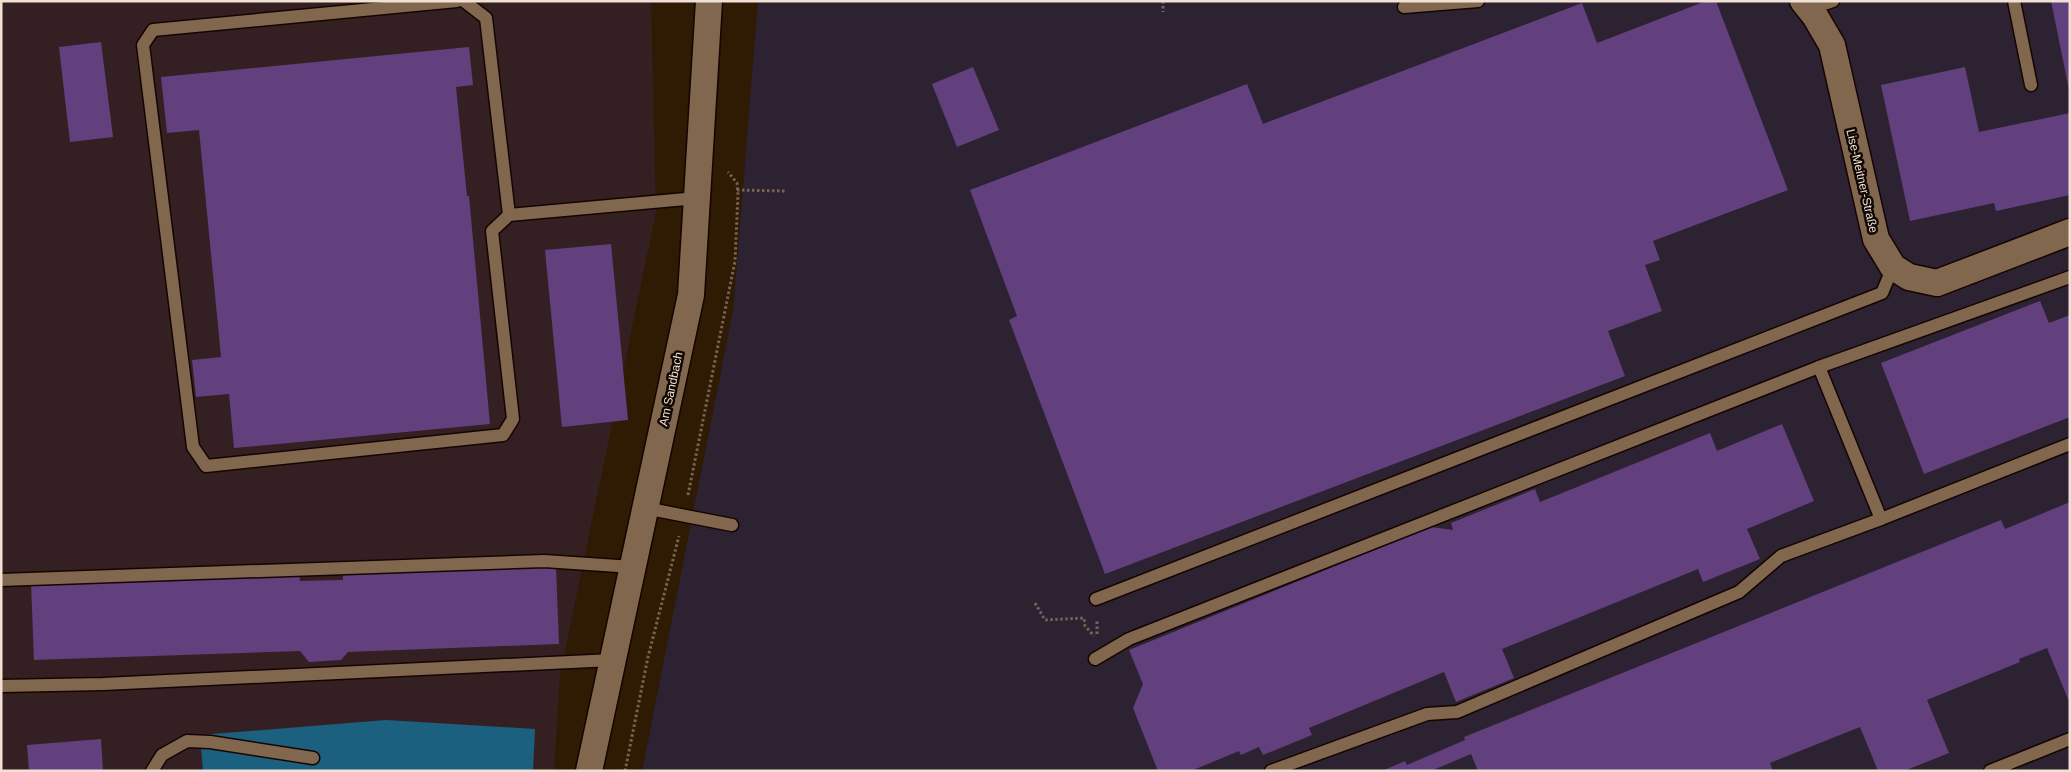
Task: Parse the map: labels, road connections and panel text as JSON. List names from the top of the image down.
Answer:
{
  "streets": {
    "street": ["Lise-Meitner-Straße", "Am Sandbach"]
  }
}
